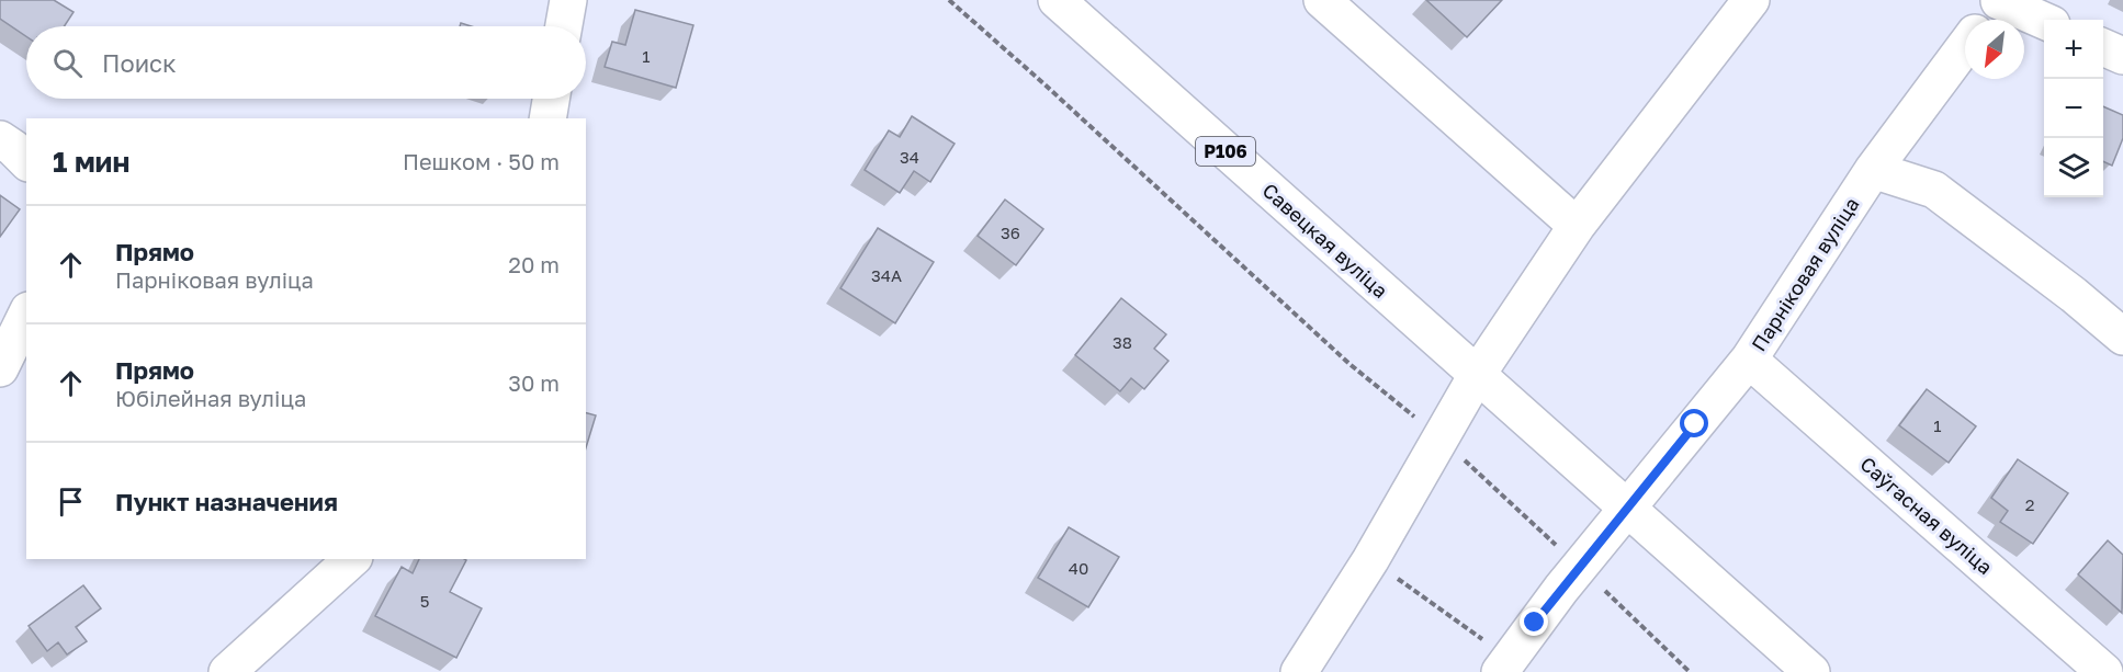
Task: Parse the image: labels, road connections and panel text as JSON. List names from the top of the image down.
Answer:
{
  "streets": {
    "street": [
      "Р106",
      "Савецкая вуліца",
      "Парніковая вуліца",
      "Саўгасная вуліца"
    ]
  },
  "crossings": [
    ["Савецкая вуліца", "Парніковая вуліца"],
    ["Парніковая вуліца", "Саўгасная вуліца"]
  ],
  "house_numbers": [
    "1",
    "34",
    "36",
    "34А",
    "38",
    "1",
    "2",
    "40",
    "5"
  ],
  "north": "bottom left",
  "page": {
    "map_buttons": ["+", "−"],
    "search": "Поиск",
    "heading": ["1 мин", "Пешком · 50 m"],
    "list": [
      ["Прямо", "Парніковая вуліца", "20 m"],
      ["Прямо", "Юбілейная вуліца", "30 m"],
      "Пункт назначения"
    ]
  }
}
